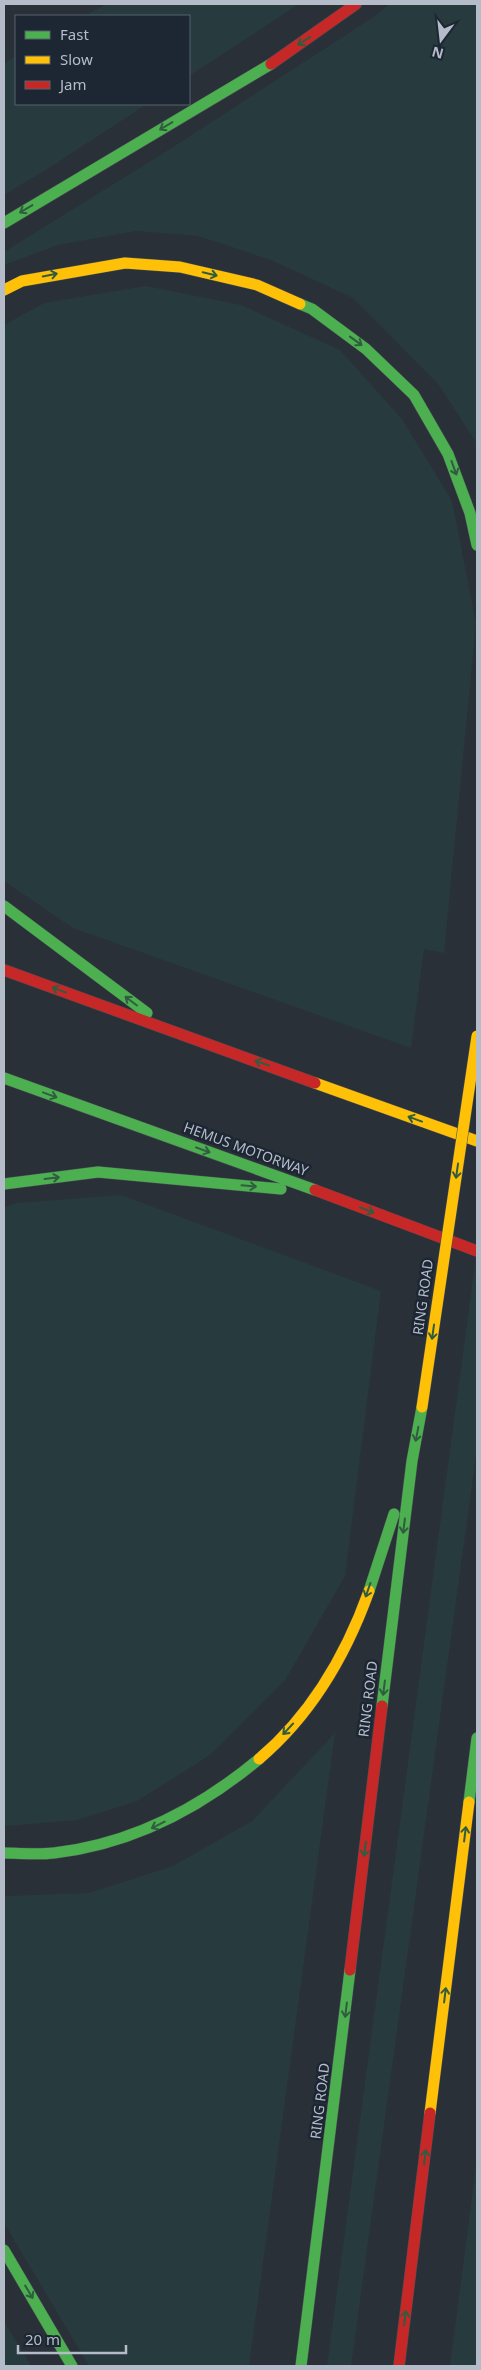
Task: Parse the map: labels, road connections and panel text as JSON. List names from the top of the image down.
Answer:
{
  "streets": {
    "highway": ["HEMUS MOTORWAY", "RING ROAD"]
  },
  "legend": ["Fast", "Slow", "Jam"],
  "scale_bar": "20 m",
  "north": "bottom"
}
